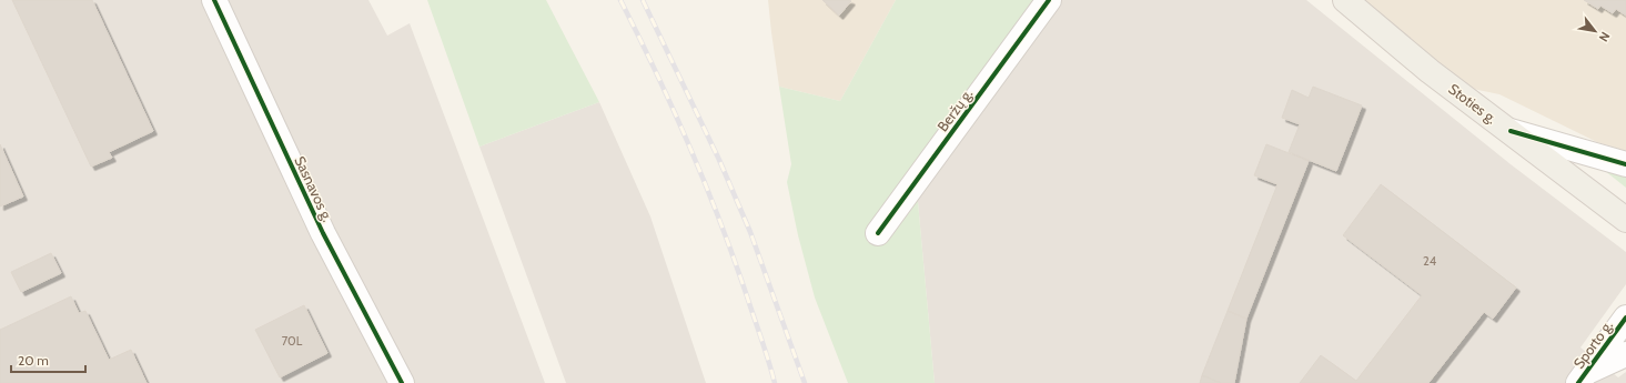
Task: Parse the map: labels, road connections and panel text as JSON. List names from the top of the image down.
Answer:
{
  "streets": {
    "main road": ["Stoties g."],
    "street": ["Beržų g.", "Sasnavos g.", "Sporto g."]
  },
  "house_numbers": ["24", "70L"],
  "scale_bar": "20 m",
  "north": "bottom right"
}
